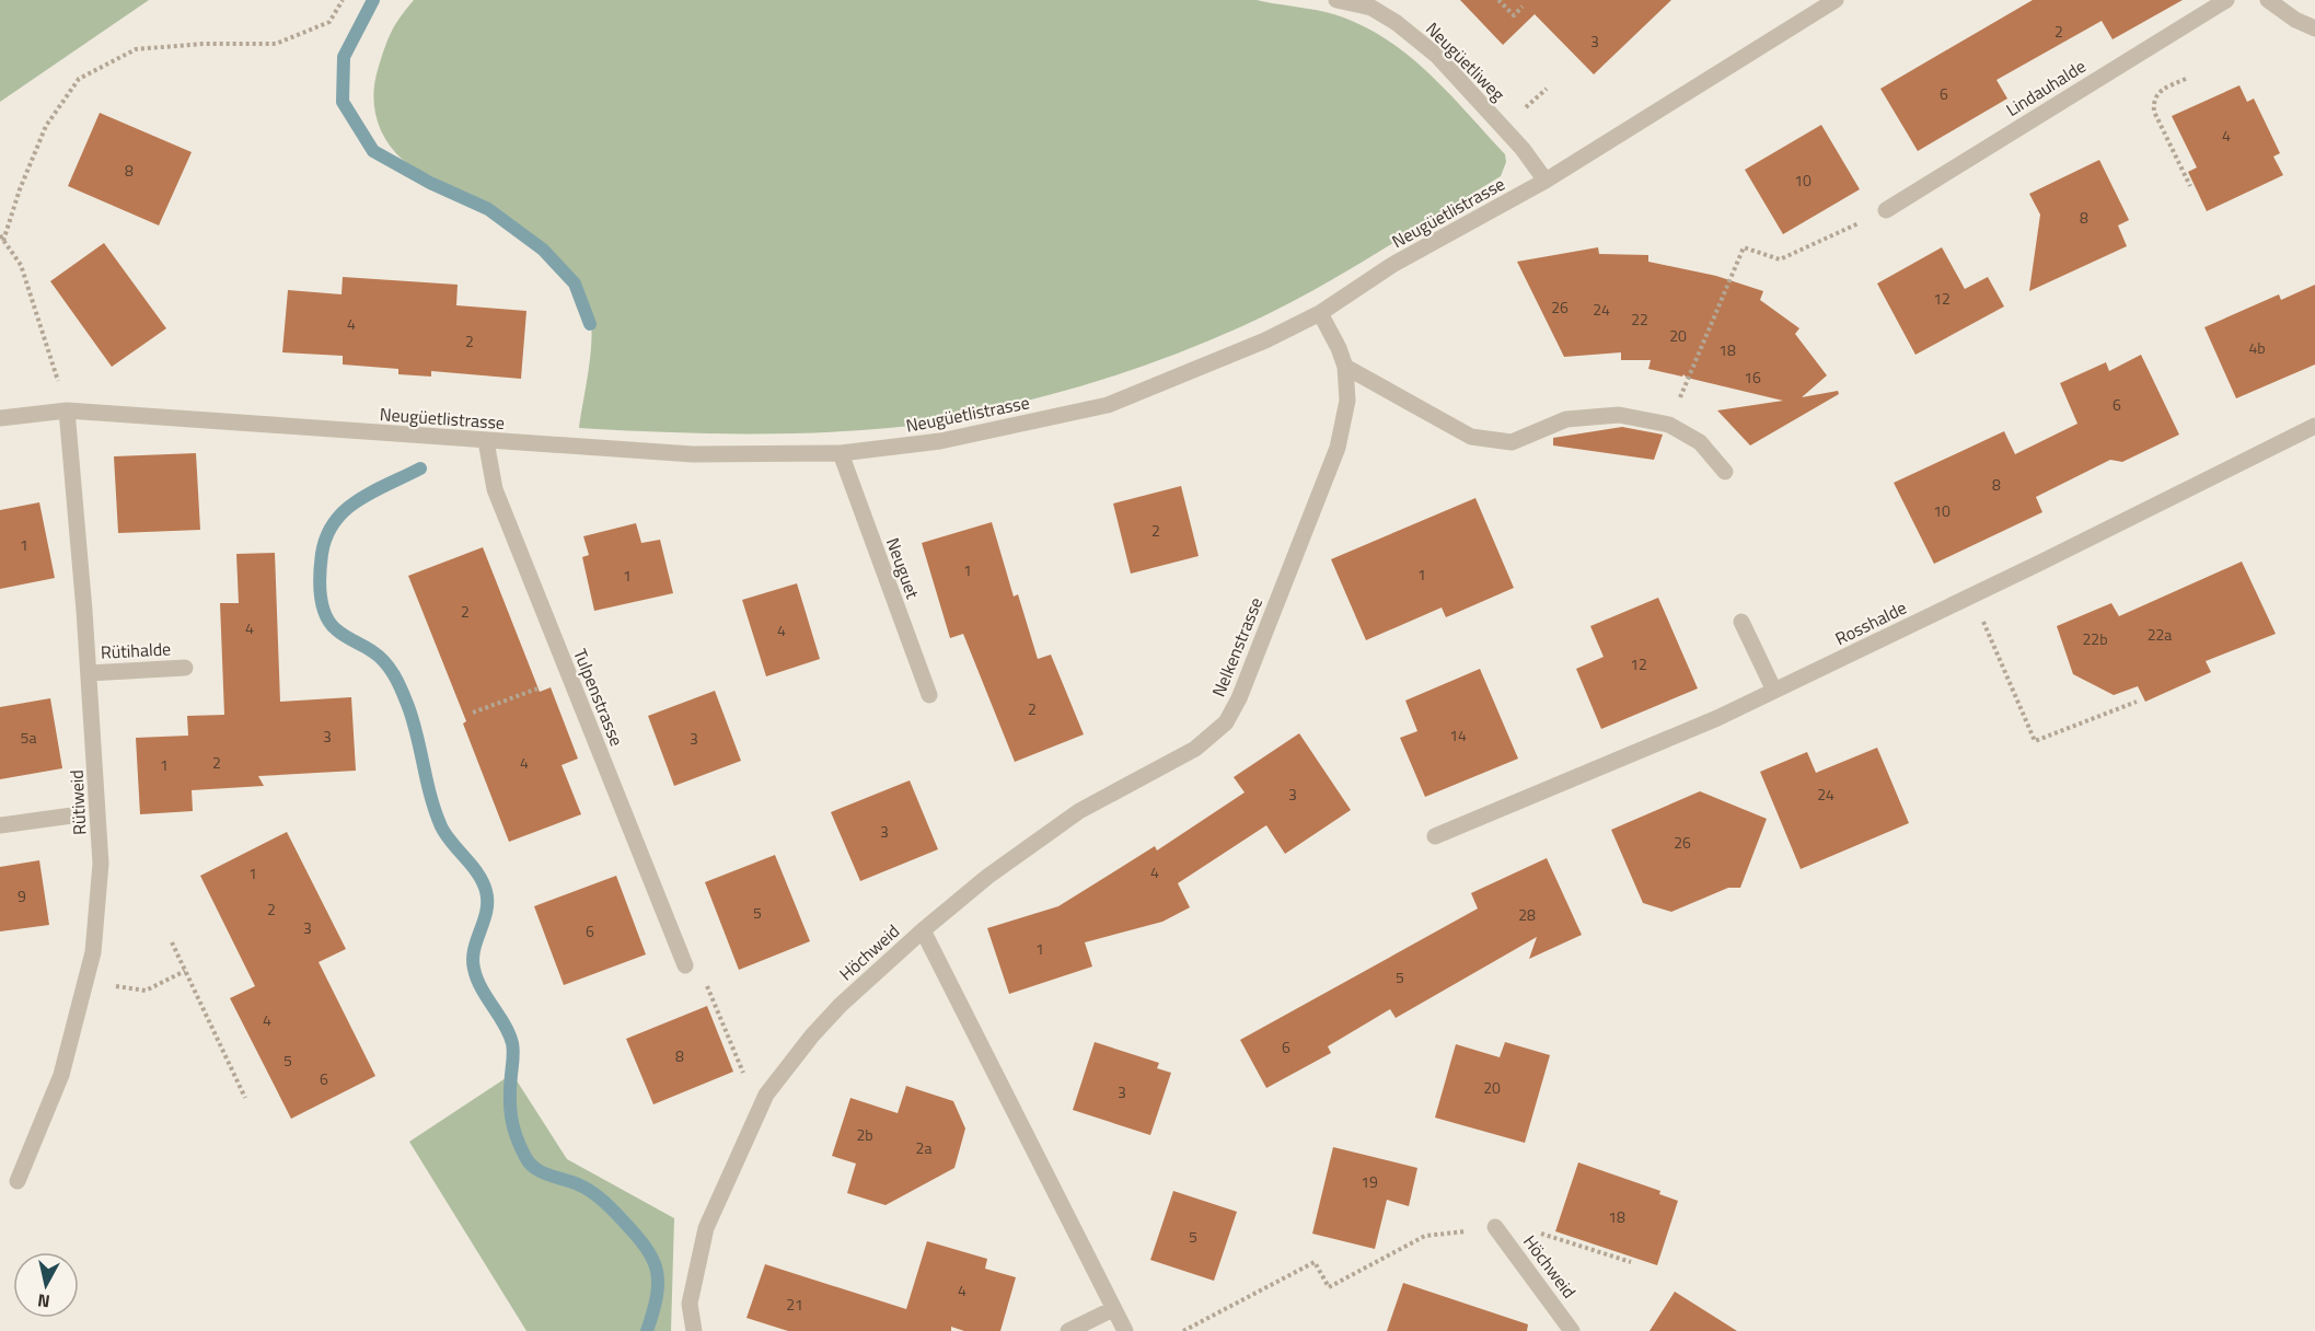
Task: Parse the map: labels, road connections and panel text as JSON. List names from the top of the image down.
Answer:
{
  "streets": {
    "street": [
      "Neugüetliweg",
      "Lindauhalde",
      "Neugüetlistrasse",
      "Neuguet",
      "Rosshalde",
      "Nelkenstrasse",
      "Rütihalde",
      "Tulpenstrasse",
      "Rütiweid",
      "Höchweid"
    ]
  },
  "crossings": [
    ["Neugüetliweg", "Neugüetlistrasse"],
    ["Neugüetlistrasse", "Neuguet"],
    ["Neugüetlistrasse", "Nelkenstrasse"],
    ["Neugüetlistrasse", "Tulpenstrasse"],
    ["Neugüetlistrasse", "Rütiweid"],
    ["Nelkenstrasse", "Höchweid"],
    ["Rütihalde", "Rütiweid"]
  ],
  "house_numbers": [
    "2",
    "3",
    "6",
    "4",
    "8",
    "10",
    "8",
    "12",
    "26",
    "24",
    "22",
    "4",
    "20",
    "2",
    "4b",
    "18",
    "16",
    "6",
    "8",
    "10",
    "2",
    "1",
    "1",
    "1",
    "1",
    "2",
    "4",
    "4",
    "22a",
    "22b",
    "12",
    "2",
    "14",
    "3",
    "5a",
    "3",
    "2",
    "4",
    "1",
    "3",
    "24",
    "3",
    "26",
    "4",
    "1",
    "9",
    "2",
    "5",
    "28",
    "3",
    "6",
    "1",
    "5",
    "4",
    "6",
    "8",
    "5",
    "6",
    "20",
    "3",
    "2b",
    "2a",
    "19",
    "18",
    "5",
    "4",
    "21"
  ],
  "north": "bottom"
}
